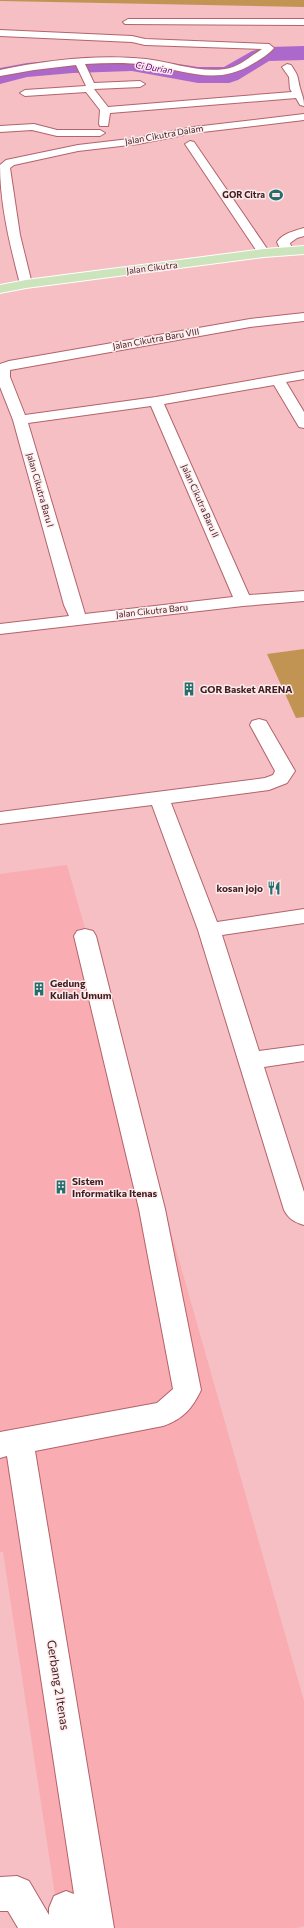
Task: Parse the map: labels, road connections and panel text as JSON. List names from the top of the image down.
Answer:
{
  "streets": {
    "main road": ["Jalan Cikutra"],
    "street": [
      "Jalan Cikutra Dalam",
      "Jalan Cikutra Baru VIII",
      "Jalan Cikutra Baru I",
      "Jalan Cikutra Baru II",
      "Jalan Cikutra Baru",
      "Gerbang 2 Itenas"
    ]
  },
  "crossings": [
    ["Jalan Cikutra Baru VIII", "Jalan Cikutra Baru I"],
    ["Jalan Cikutra Baru I", "Jalan Cikutra Baru"],
    ["Jalan Cikutra Baru II", "Jalan Cikutra Baru"]
  ],
  "water": ["Ci Durian"],
  "places": {
    "sports": ["GOR Citra"],
    "building": ["GOR Basket ARENA", "Gedung Kuliah Umum", "Sistem Informatika Itenas"],
    "restaurant": ["kosan jojo"]
  }
}
